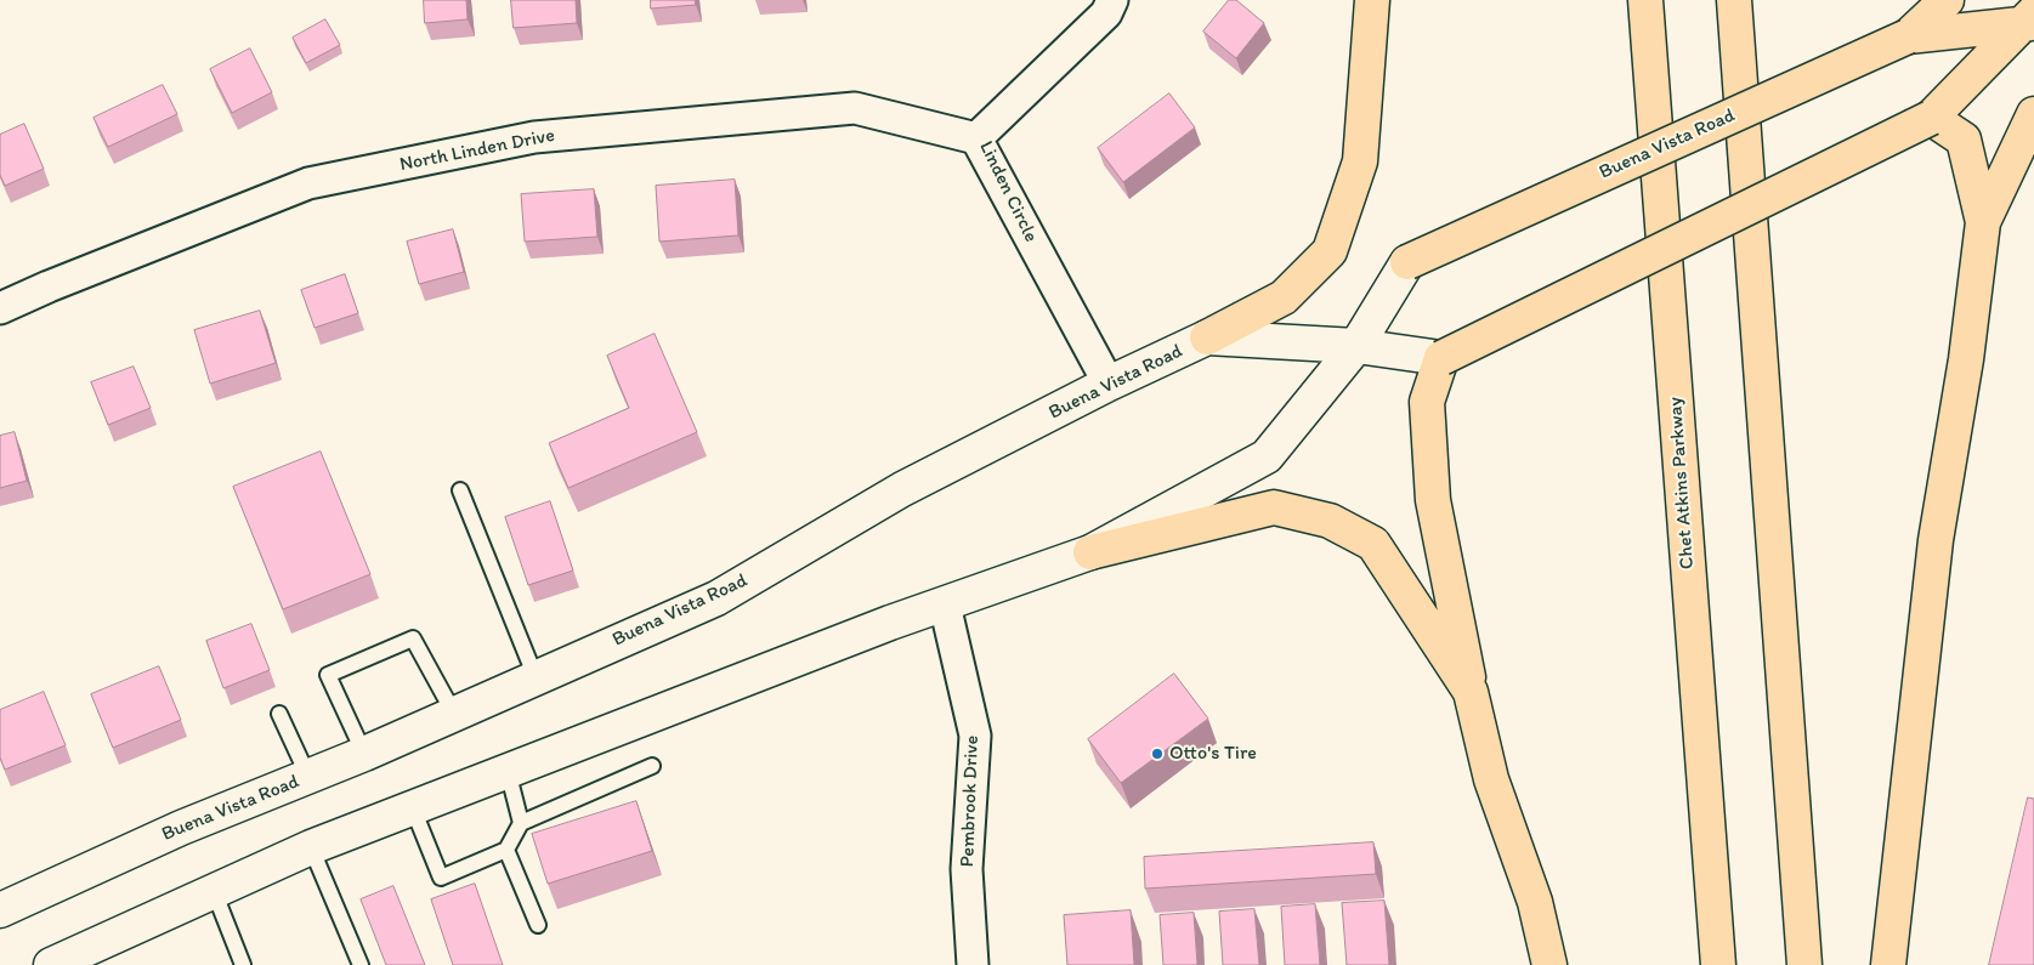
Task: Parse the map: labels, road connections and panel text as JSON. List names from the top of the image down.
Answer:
{
  "streets": {
    "main road": ["Buena Vista Road", "Chet Atkins Parkway"],
    "street": ["North Linden Drive", "Linden Circle", "Pembrook Drive"]
  },
  "crossings": [
    ["Buena Vista Road", "Linden Circle"],
    ["Buena Vista Road", "Pembrook Drive"],
    ["North Linden Drive", "Linden Circle"]
  ],
  "places": ["Otto's Tire"]
}
